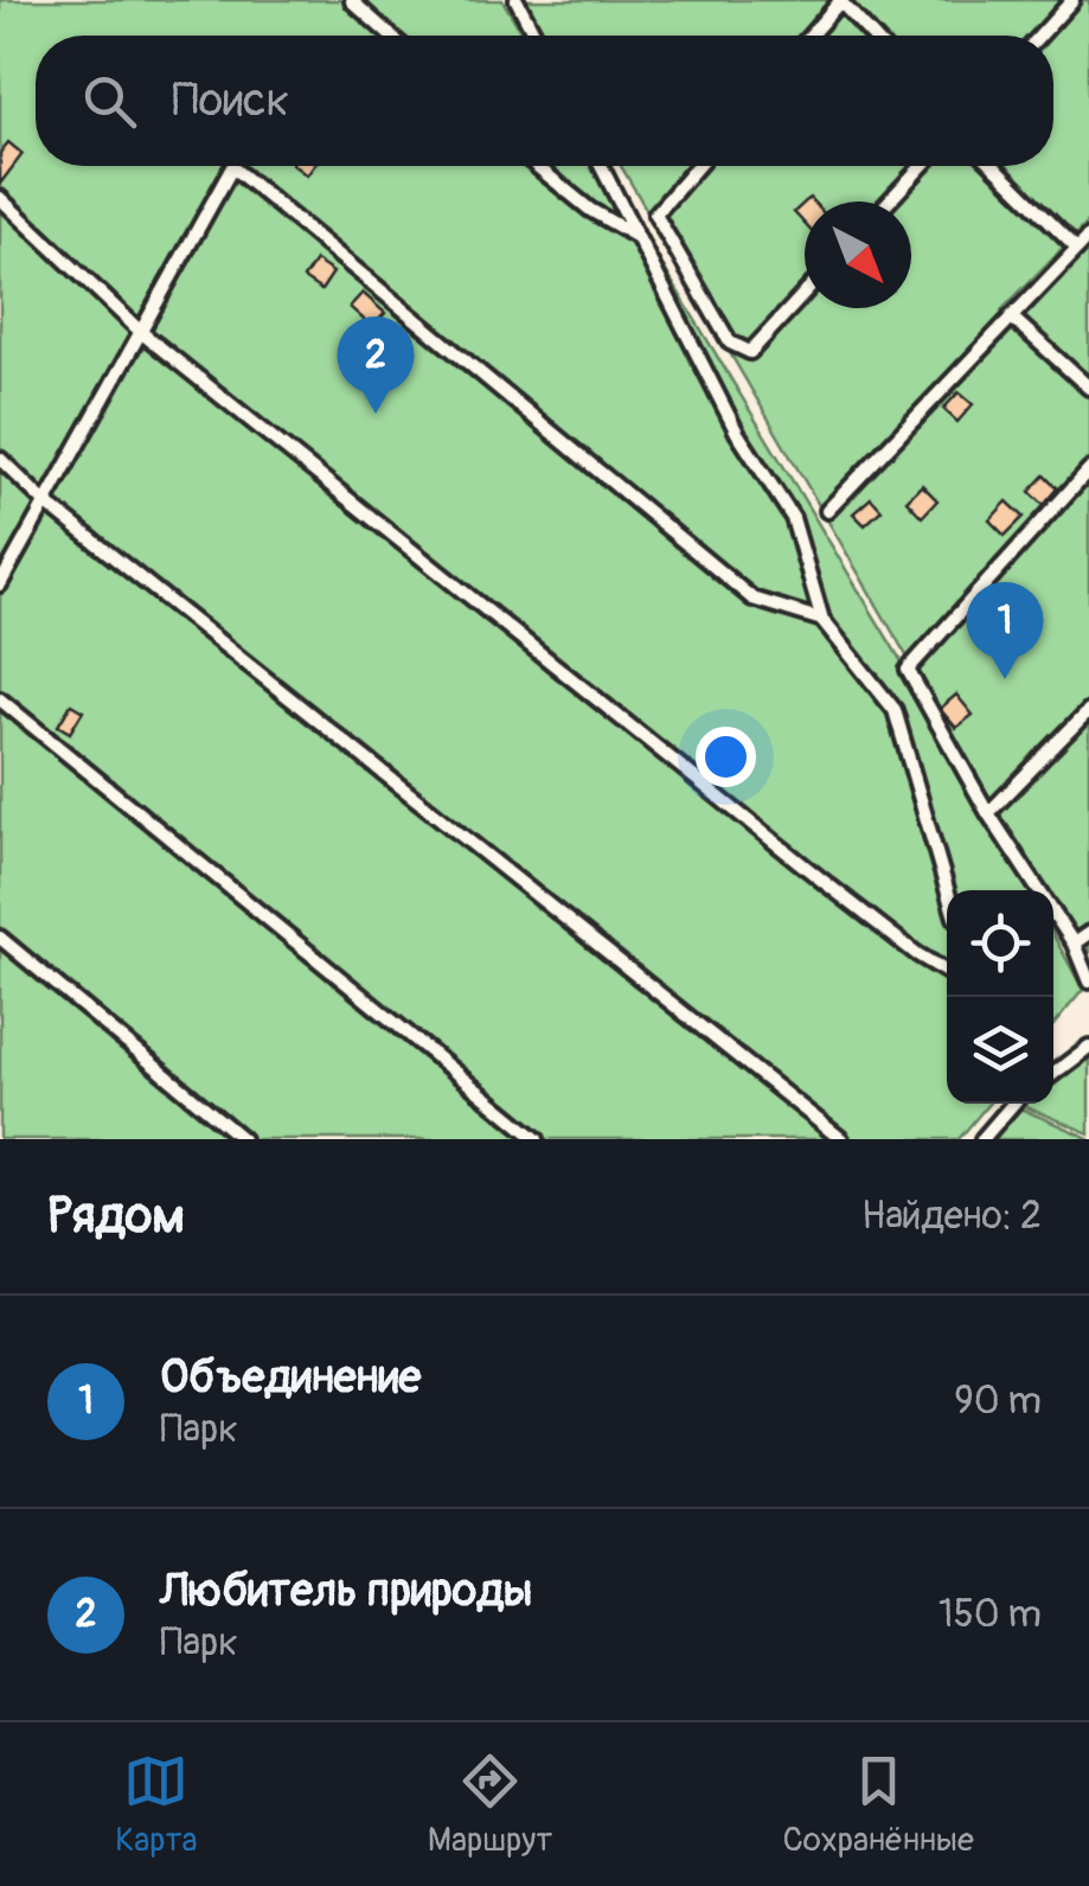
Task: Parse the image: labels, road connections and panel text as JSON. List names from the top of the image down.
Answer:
{
  "north": "bottom right",
  "page": {
    "search": "Поиск",
    "pins": ["2", "1"],
    "heading": ["Рядом", "Найдено: 2"],
    "list": [
      {
        "mark": "1",
        "name": "Объединение",
        "note": "Парк",
        "value": "90 m"
      },
      {
        "mark": "2",
        "name": "Любитель природы",
        "note": "Парк",
        "value": "150 m"
      }
    ],
    "nav": ["Карта", "Маршрут", "Сохранённые"]
  }
}
